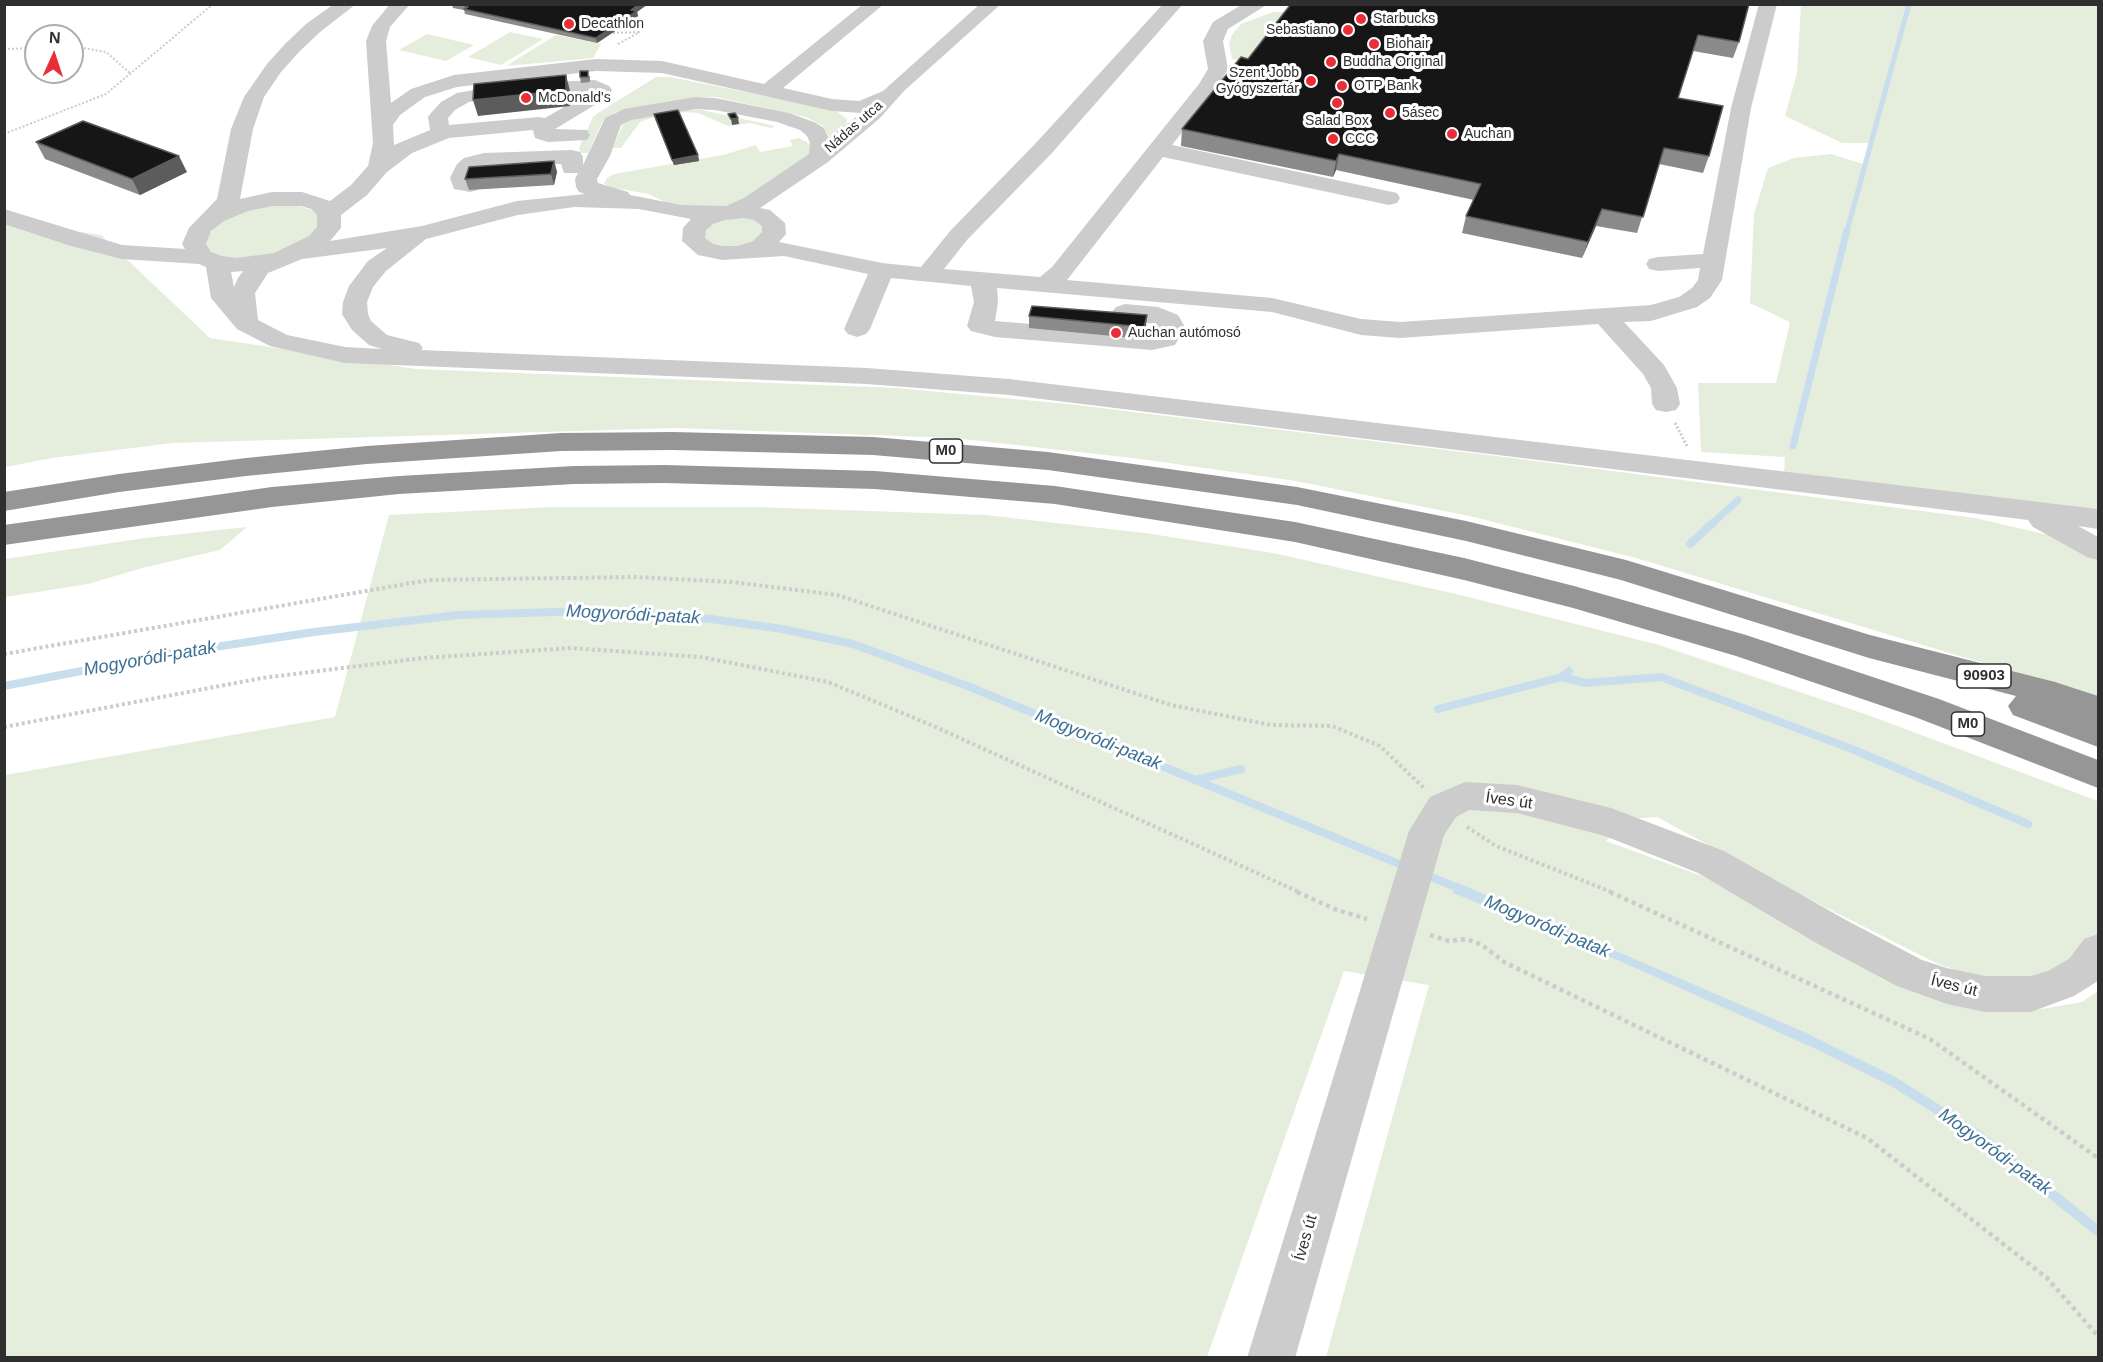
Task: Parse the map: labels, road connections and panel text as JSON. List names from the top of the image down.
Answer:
{
  "streets": {
    "highway": ["M0", "90903"],
    "street": ["Nádas utca", "Íves út"]
  },
  "crossings": [
    ["M0", "90903"]
  ],
  "water": ["Mogyoródi-patak"],
  "places": [
    "Starbucks",
    "Decathlon",
    "Sebastiano",
    "Biohair",
    "Buddha Original",
    "Szent Jobb Gyógyszertár",
    "OTP Bank",
    "McDonald's",
    "Salad Box",
    "5ásec",
    "Auchan",
    "CCC",
    "Auchan autómosó"
  ],
  "north": "top"
}
